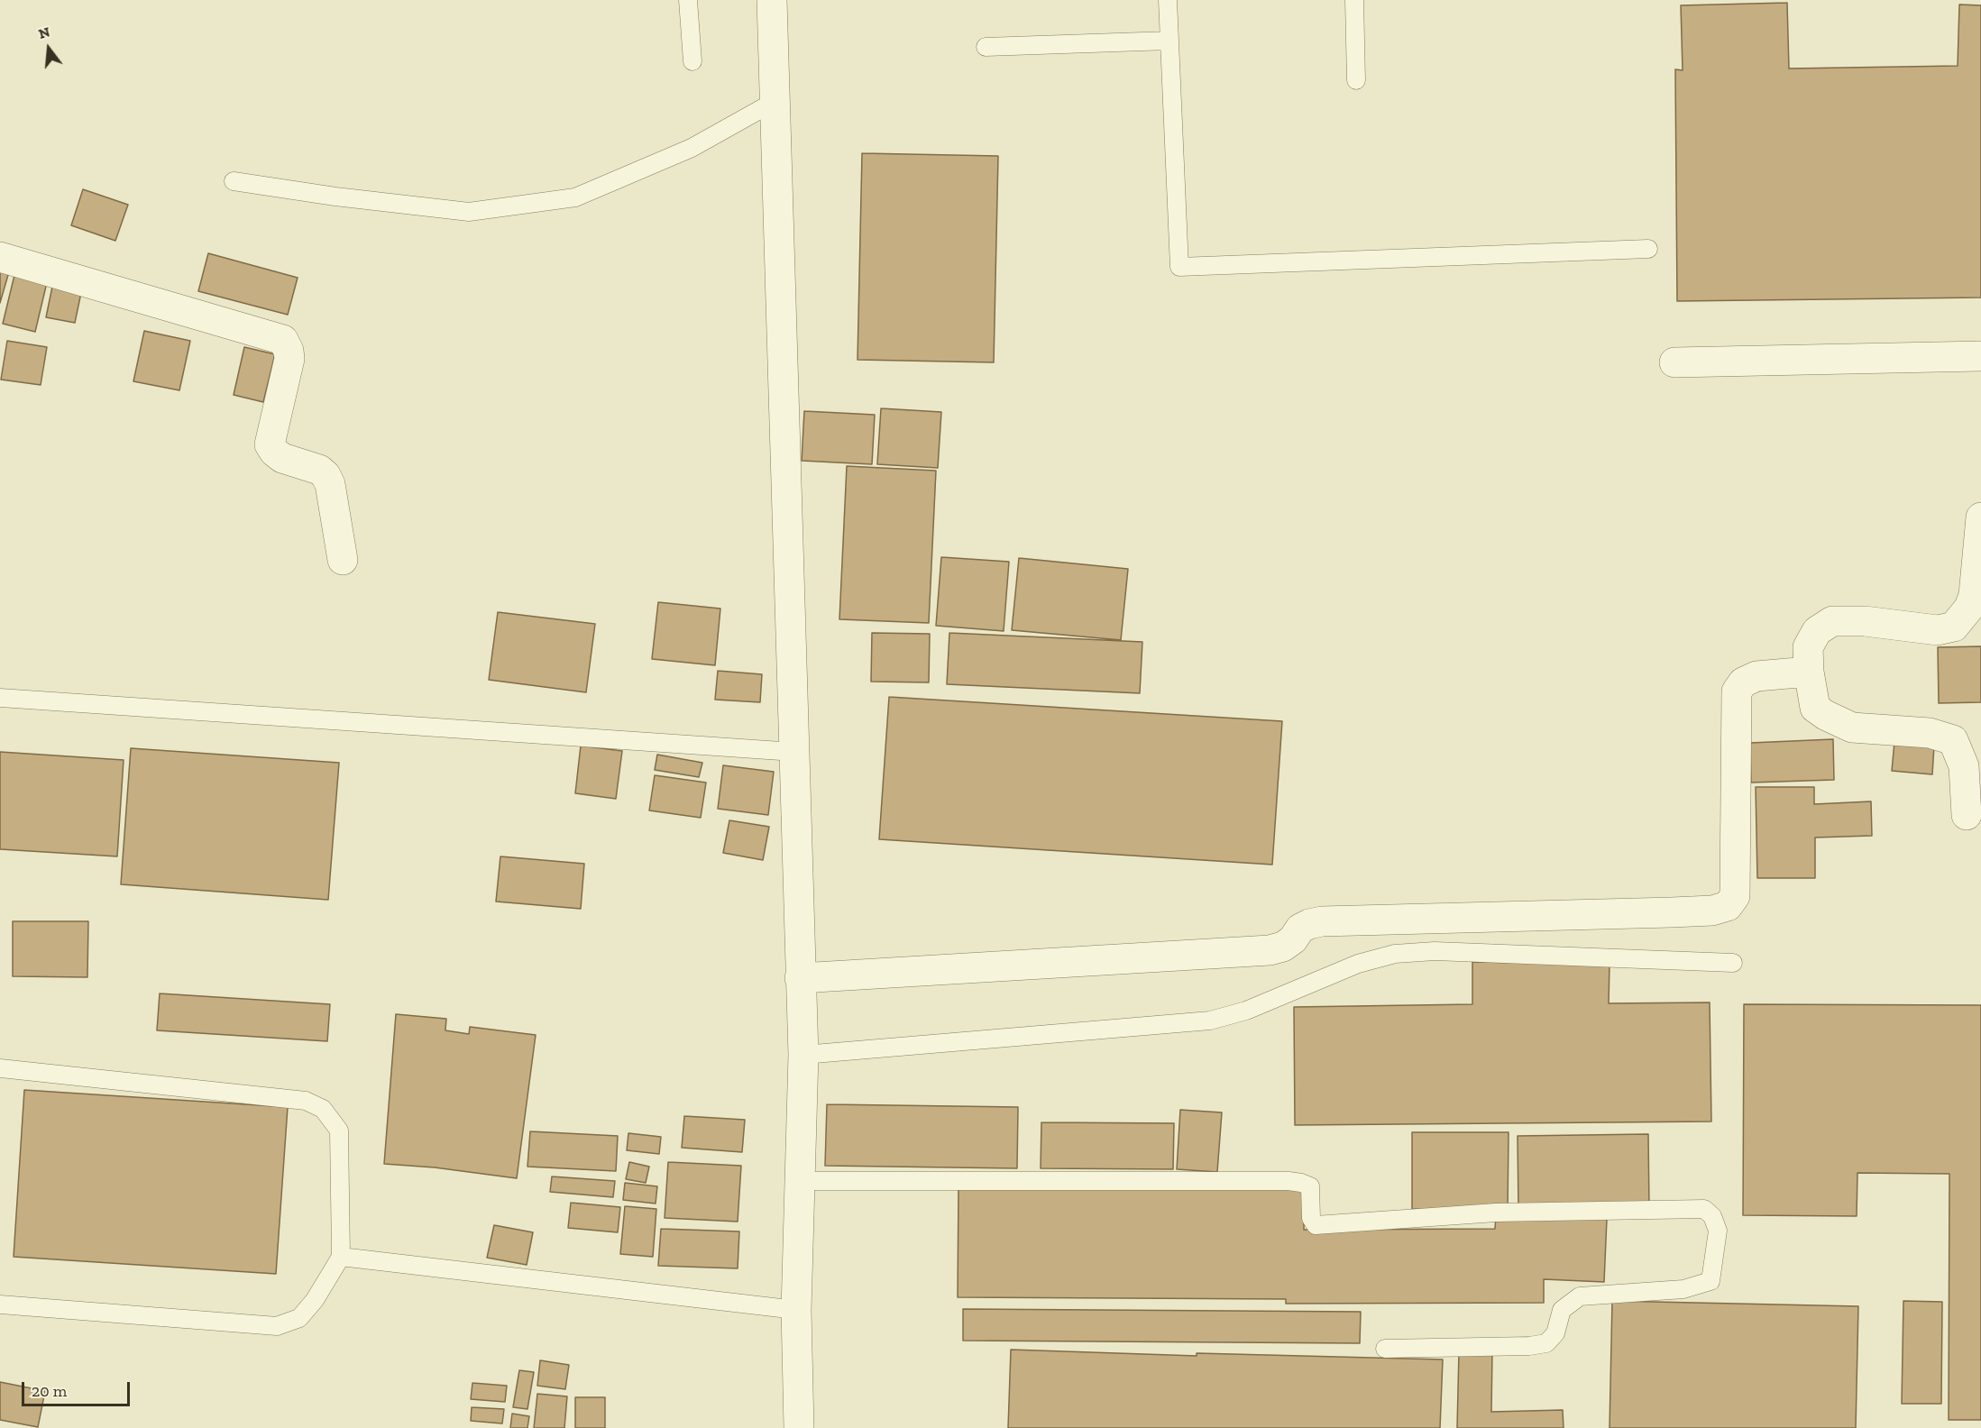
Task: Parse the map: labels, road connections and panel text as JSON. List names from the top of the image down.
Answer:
{
  "scale_bar": "20 m",
  "north": "top"
}
